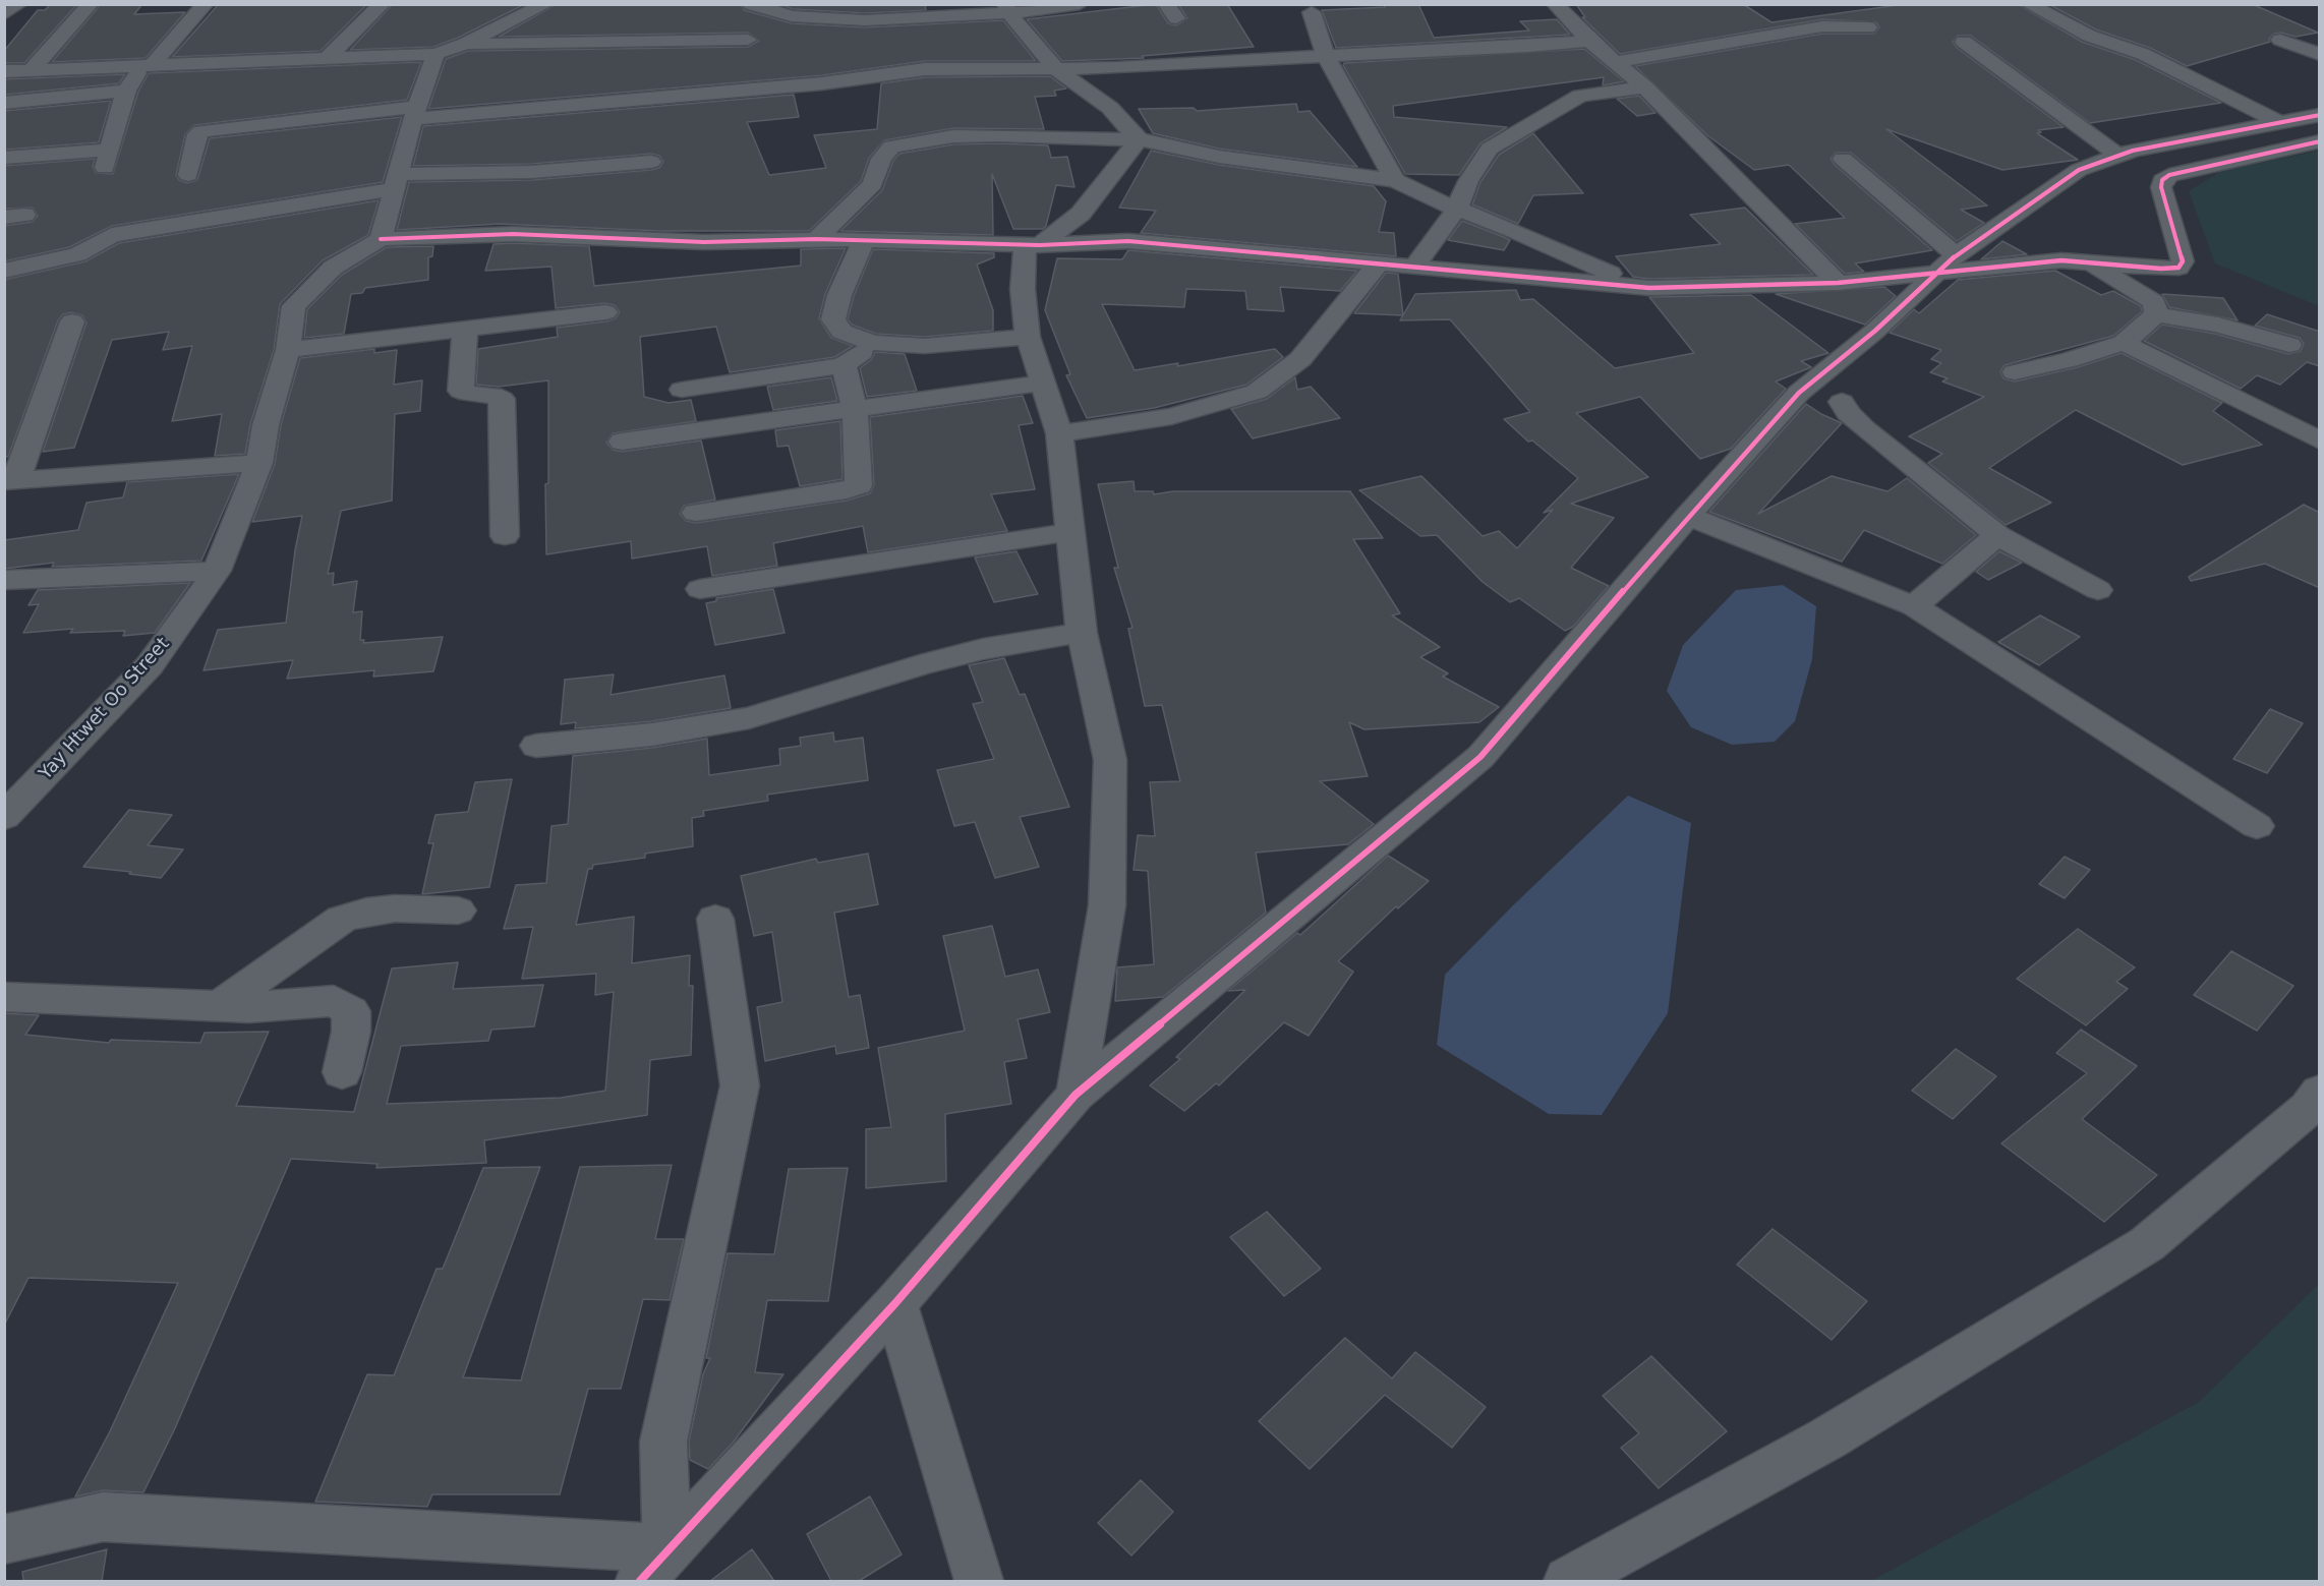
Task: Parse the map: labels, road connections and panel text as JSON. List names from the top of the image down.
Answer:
{
  "streets": {
    "street": ["Yay Htwet Oo Street"]
  }
}
